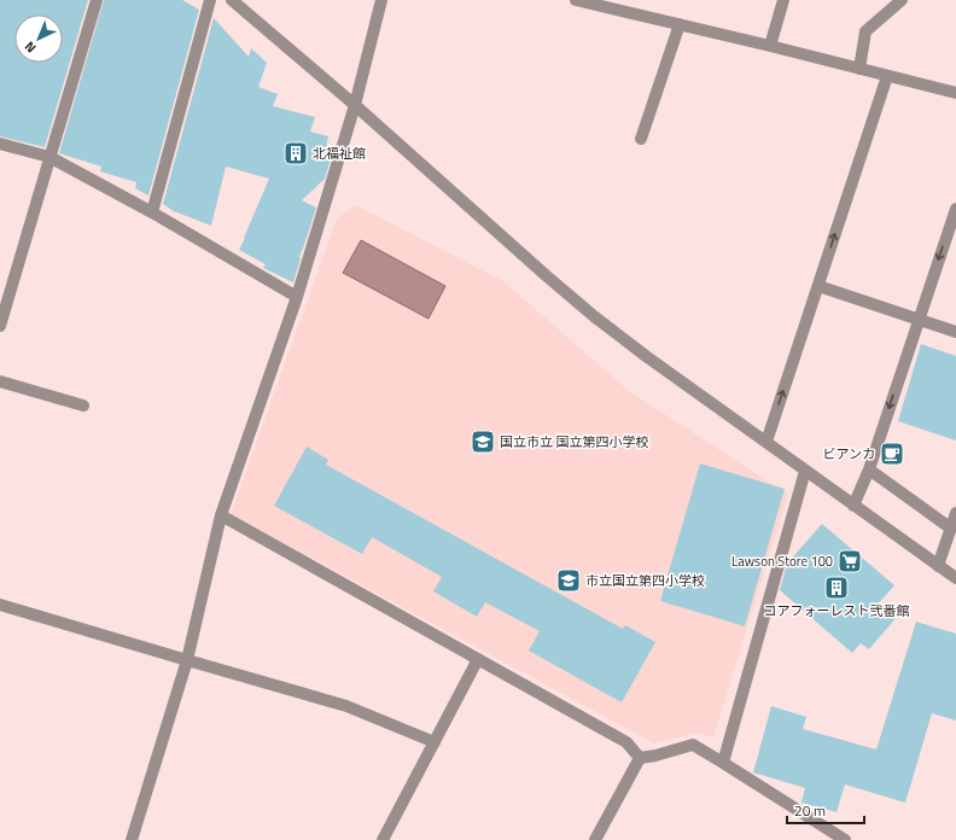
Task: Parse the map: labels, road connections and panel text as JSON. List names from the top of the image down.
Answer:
{
  "places": {
    "building": ["北福祉館", "コアフォーレスト弐番館"],
    "school or university": ["国立市立 国立第四小学校", "市立国立第四小学校"],
    "cafe": ["ビアンカ"],
    "supermarket": ["Lawson Store 100"]
  },
  "scale_bar": "20 m",
  "north": "bottom left"
}
